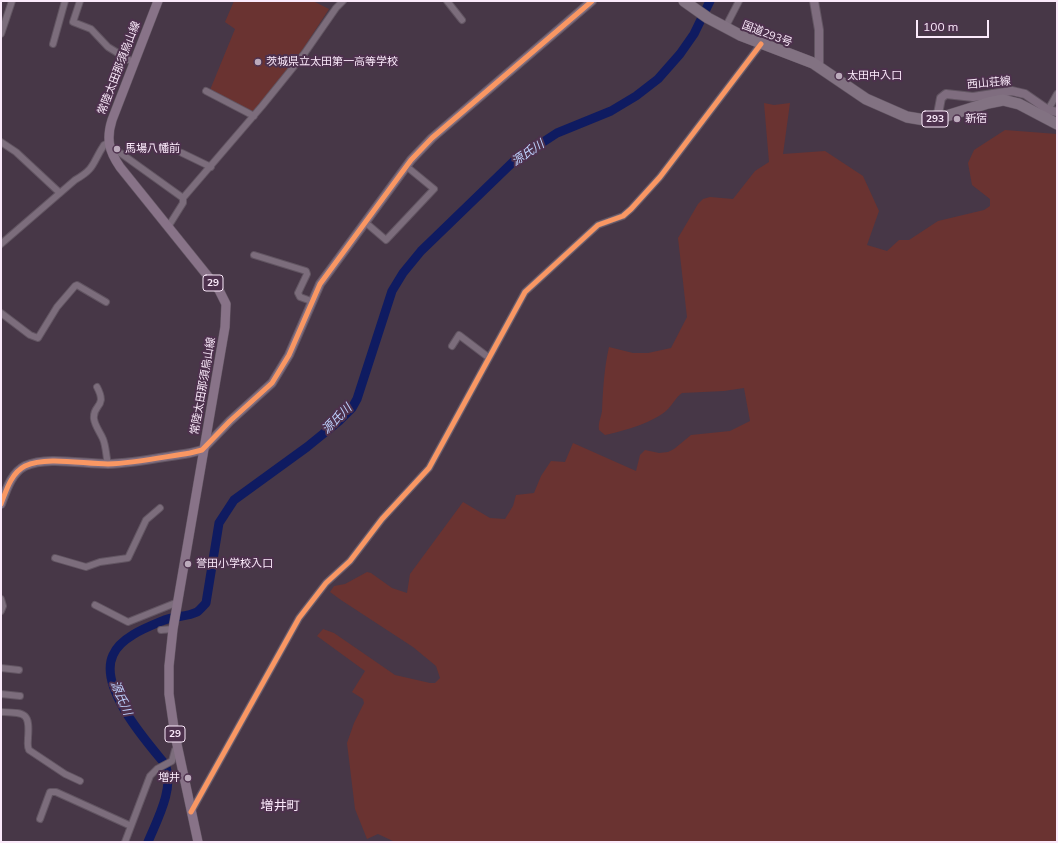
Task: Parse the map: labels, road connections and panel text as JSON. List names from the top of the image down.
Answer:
{
  "streets": {
    "highway": ["国道293号", "293"],
    "main road": ["常陸太田那須烏山線", "29"],
    "street": ["西山荘線"]
  },
  "crossings": [
    ["国道293号", "西山荘線"]
  ],
  "districts": ["増井町"],
  "water": ["源氏川"],
  "places": [
    "茨城県立太田第一高等学校",
    "太田中入口",
    "新宿",
    "馬場八幡前",
    "誉田小学校入口",
    "増井"
  ],
  "scale_bar": "100 m"
}
